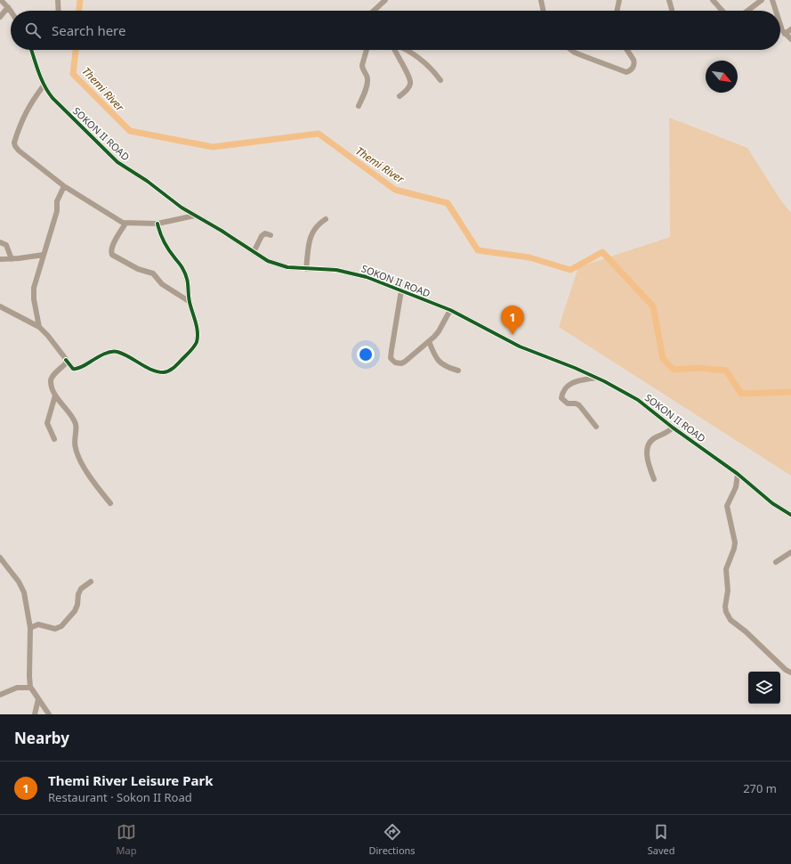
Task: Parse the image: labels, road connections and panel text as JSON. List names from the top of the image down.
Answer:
{
  "streets": {
    "street": ["SOKON II ROAD"]
  },
  "water": ["Themi River"],
  "north": "bottom right",
  "page": {
    "search": "Search here",
    "pins": "1",
    "heading": "Nearby",
    "list": [
      {
        "mark": "1",
        "name": "Themi River Leisure Park",
        "note": "Restaurant · Sokon II Road",
        "value": "270 m"
      }
    ],
    "nav": ["Map", "Directions", "Saved"]
  }
}
